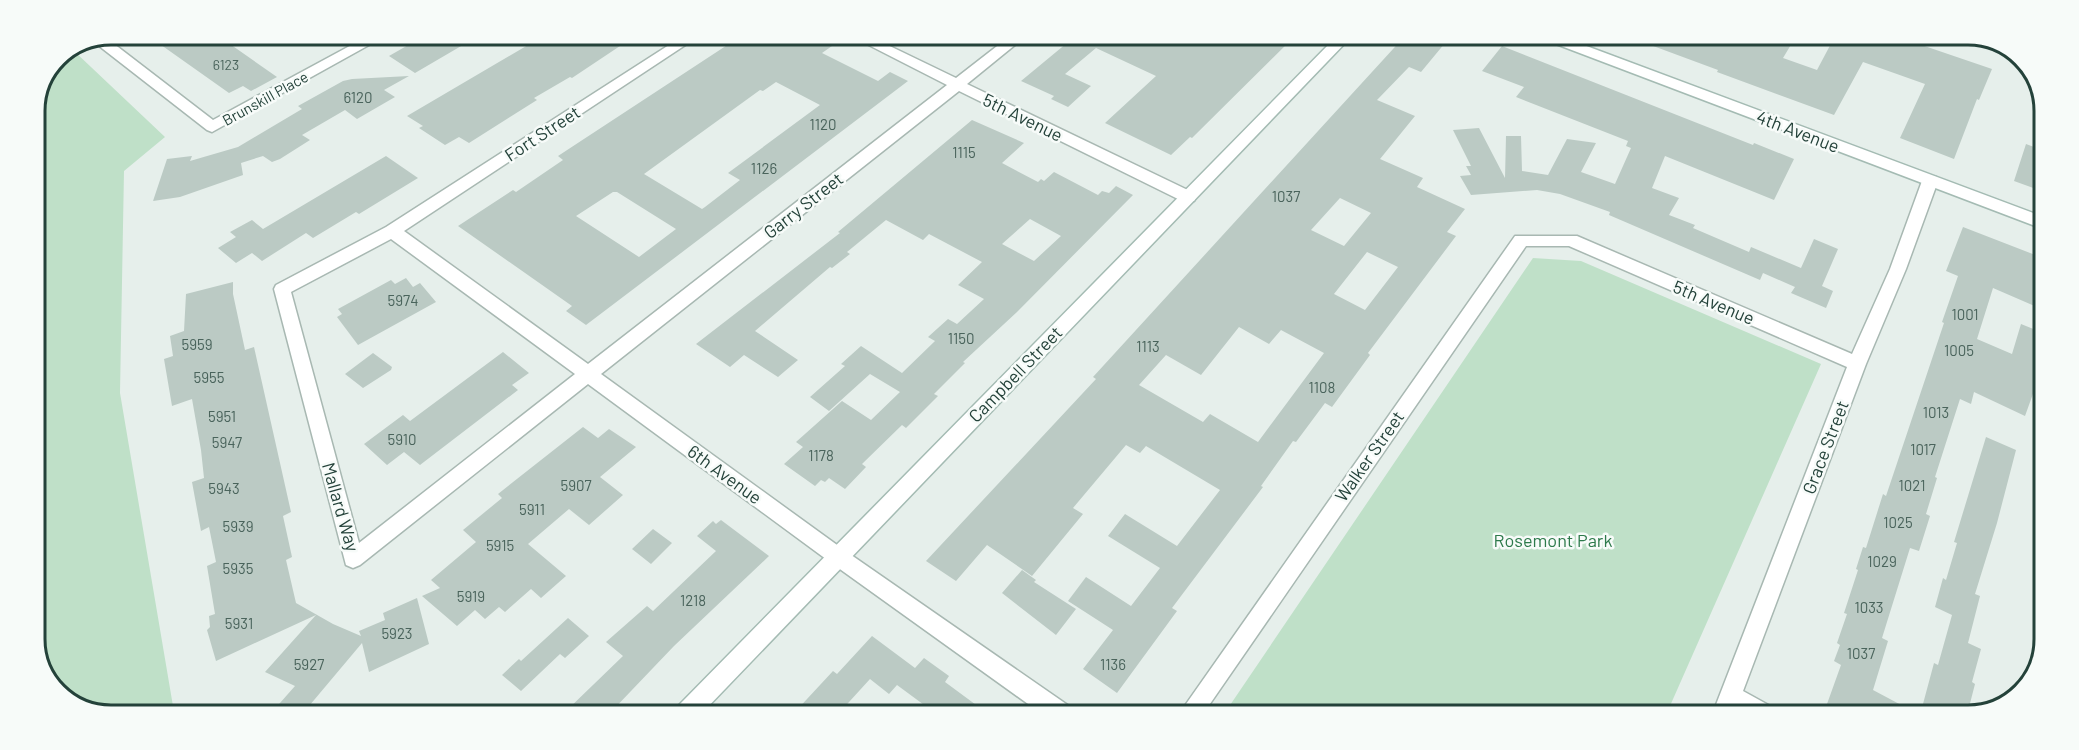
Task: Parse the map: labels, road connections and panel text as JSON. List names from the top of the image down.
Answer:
{
  "streets": {
    "street": [
      "Brunskill Place",
      "5th Avenue",
      "4th Avenue",
      "Fort Street",
      "Garry Street",
      "Campbell Street",
      "Grace Street",
      "Walker Street",
      "6th Avenue",
      "Mallard Way"
    ]
  },
  "crossings": [
    ["5th Avenue", "Garry Street"],
    ["5th Avenue", "Campbell Street"],
    ["5th Avenue", "Grace Street"],
    ["5th Avenue", "Walker Street"],
    ["4th Avenue", "Grace Street"],
    ["Fort Street", "6th Avenue"],
    ["Fort Street", "Mallard Way"],
    ["Garry Street", "6th Avenue"],
    ["Garry Street", "Mallard Way"],
    ["Campbell Street", "6th Avenue"],
    ["6th Avenue", "Mallard Way"]
  ],
  "parks": ["Rosemont Park"],
  "house_numbers": [
    "6123",
    "6120",
    "1120",
    "1115",
    "1126",
    "1037",
    "5974",
    "1001",
    "1150",
    "5959",
    "1113",
    "1005",
    "5955",
    "1108",
    "1013",
    "5951",
    "5910",
    "5947",
    "1017",
    "1178",
    "5907",
    "1021",
    "5943",
    "5911",
    "1025",
    "5939",
    "5915",
    "1029",
    "5935",
    "5919",
    "1218",
    "1033",
    "5931",
    "5923",
    "1037",
    "5927",
    "1136"
  ]
}
